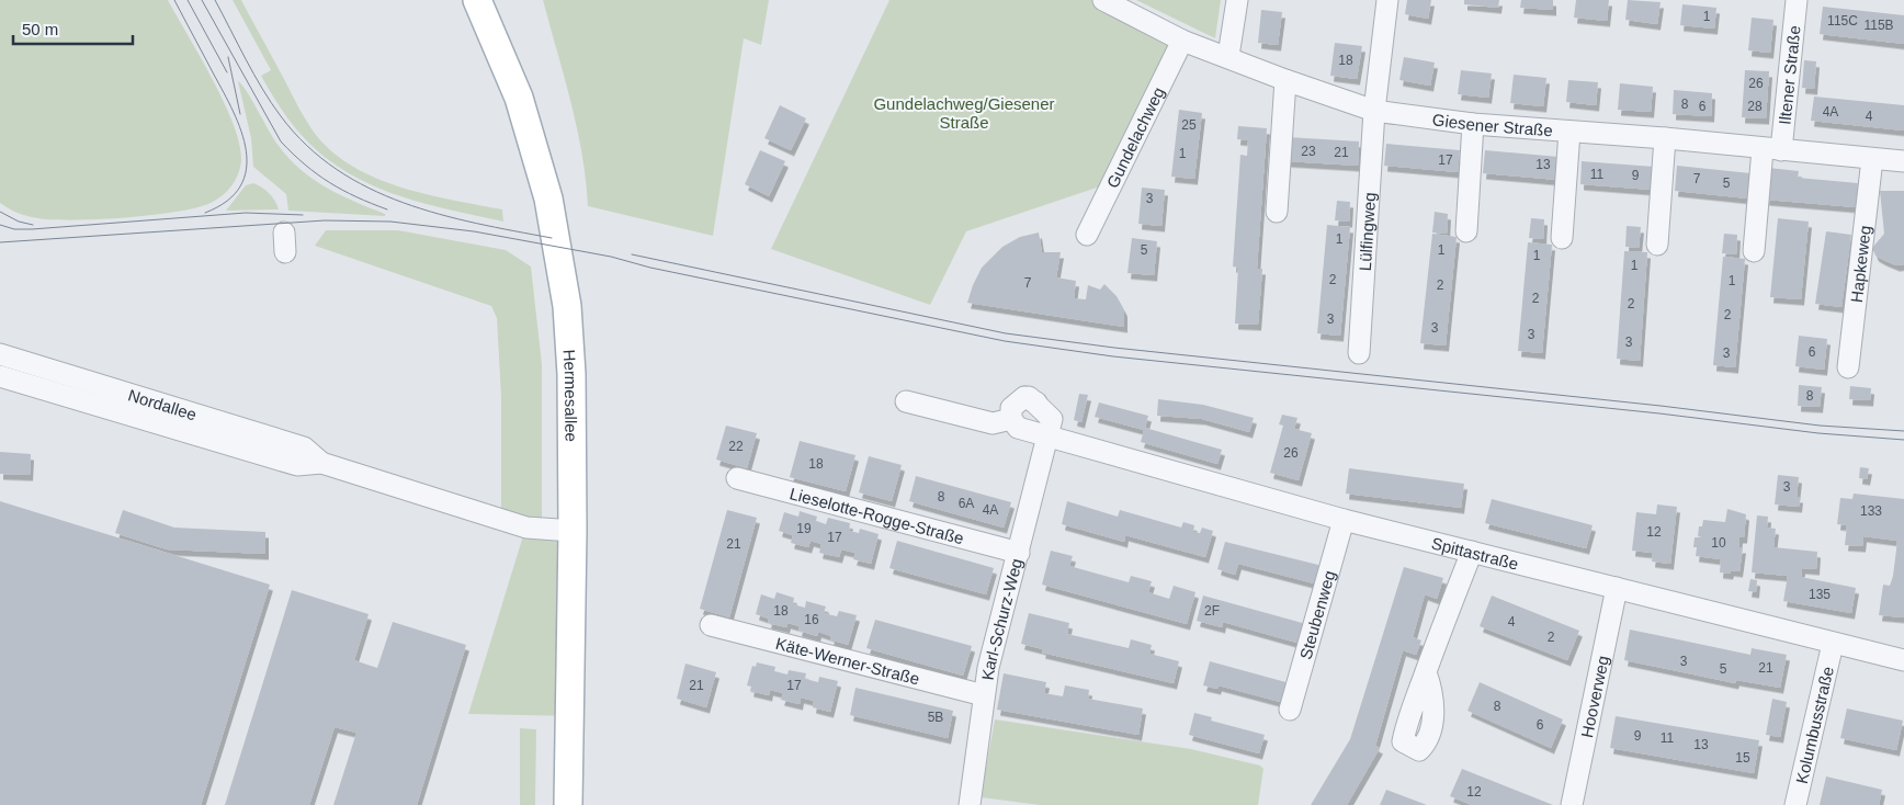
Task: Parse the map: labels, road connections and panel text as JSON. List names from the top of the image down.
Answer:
{
  "streets": {
    "main road": ["Hermesallee"],
    "street": [
      "Iltener Straße",
      "Giesener Straße",
      "Gundelachweg",
      "Lülfingweg",
      "Hapkeweg",
      "Nordallee",
      "Lieselotte-Rogge-Straße",
      "Spittastraße",
      "Steubenweg",
      "Karl-Schurz-Weg",
      "Käte-Werner-Straße",
      "Hooverweg",
      "Kolumbusstraße"
    ]
  },
  "crossings": [
    ["Iltener Straße", "Giesener Straße"],
    ["Giesener Straße", "Gundelachweg"],
    ["Giesener Straße", "Lülfingweg"],
    ["Giesener Straße", "Hapkeweg"],
    ["Hermesallee", "Nordallee"],
    ["Lieselotte-Rogge-Straße", "Karl-Schurz-Weg"],
    ["Spittastraße", "Steubenweg"],
    ["Spittastraße", "Karl-Schurz-Weg"],
    ["Spittastraße", "Hooverweg"],
    ["Spittastraße", "Kolumbusstraße"],
    ["Karl-Schurz-Weg", "Käte-Werner-Straße"]
  ],
  "parks": ["Gundelachweg/Giesener Straße"],
  "house_numbers": [
    "1",
    "115C",
    "115B",
    "18",
    "26",
    "8",
    "6",
    "28",
    "4A",
    "4",
    "25",
    "23",
    "21",
    "1",
    "17",
    "13",
    "11",
    "9",
    "7",
    "5",
    "3",
    "1",
    "5",
    "1",
    "1",
    "1",
    "2",
    "1",
    "7",
    "2",
    "2",
    "2",
    "2",
    "3",
    "3",
    "3",
    "3",
    "6",
    "3",
    "8",
    "22",
    "26",
    "18",
    "3",
    "8",
    "6A",
    "4A",
    "133",
    "19",
    "12",
    "17",
    "10",
    "21",
    "135",
    "18",
    "2F",
    "16",
    "4",
    "2",
    "3",
    "21",
    "5",
    "21",
    "17",
    "8",
    "5B",
    "6",
    "9",
    "11",
    "13",
    "15",
    "12"
  ],
  "scale_bar": "50 m"
}
